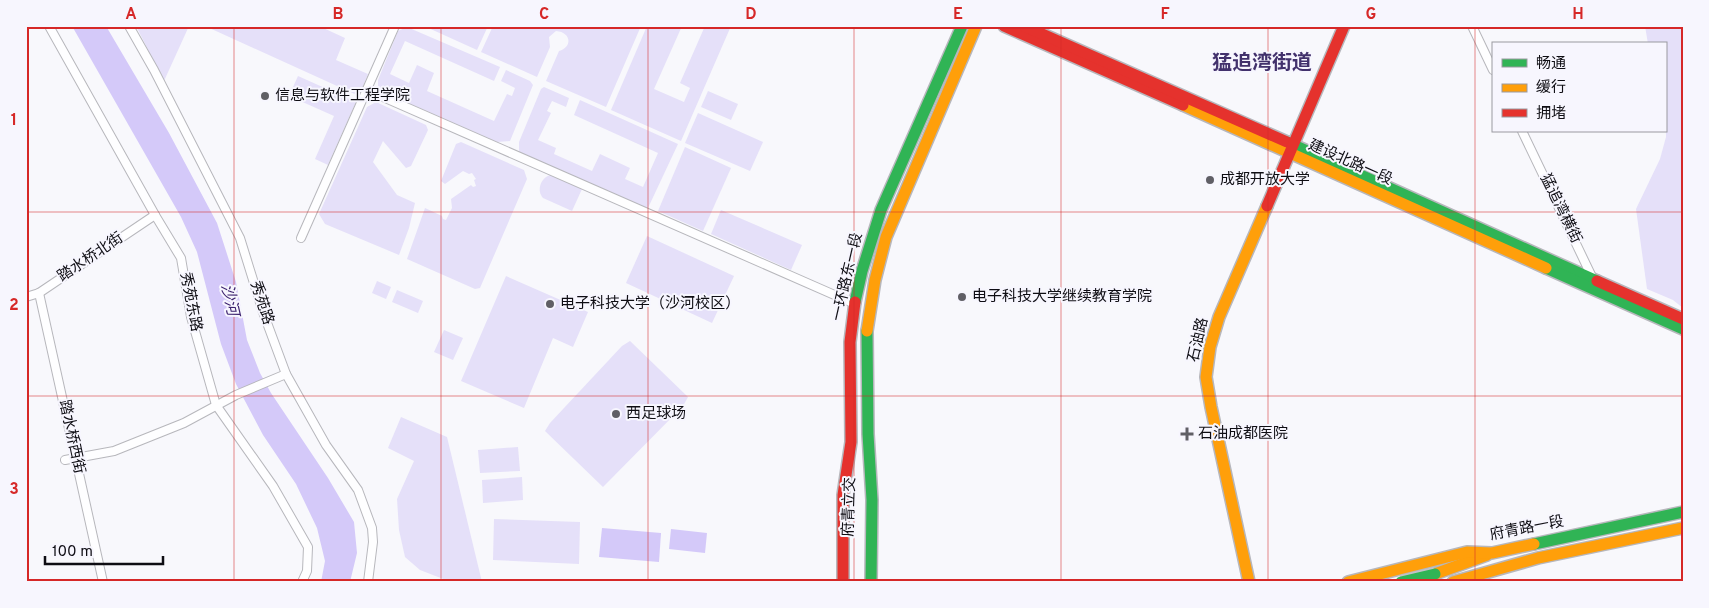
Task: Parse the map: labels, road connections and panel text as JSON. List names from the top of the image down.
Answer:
{
  "streets": {
    "main road": [
      "建设北路一段",
      "一环路东一段",
      "石油路",
      "府青立交",
      "府青路一段"
    ],
    "street": [
      "猛追湾横街",
      "踏水桥北街",
      "秀苑东路",
      "秀苑路",
      "踏水桥西街"
    ]
  },
  "crossings": [
    ["建设北路一段", "猛追湾横街"],
    ["建设北路一段", "石油路"],
    ["踏水桥北街", "秀苑东路"],
    ["踏水桥北街", "踏水桥西街"],
    ["一环路东一段", "府青立交"]
  ],
  "districts": ["猛追湾街道"],
  "water": ["沙河"],
  "places": {
    "other": [
      "信息与软件工程学院",
      "成都开放大学",
      "电子科技大学继续教育学院",
      "电子科技大学（沙河校区）",
      "西足球场"
    ],
    "health": ["石油成都医院"]
  },
  "legend": ["畅通", "缓行", "拥堵"],
  "scale_bar": "100 m",
  "grid": {
    "columns": [
      "A",
      "B",
      "C",
      "D",
      "E",
      "F",
      "G",
      "H"
    ],
    "rows": ["1", "2", "3"]
  }
}
